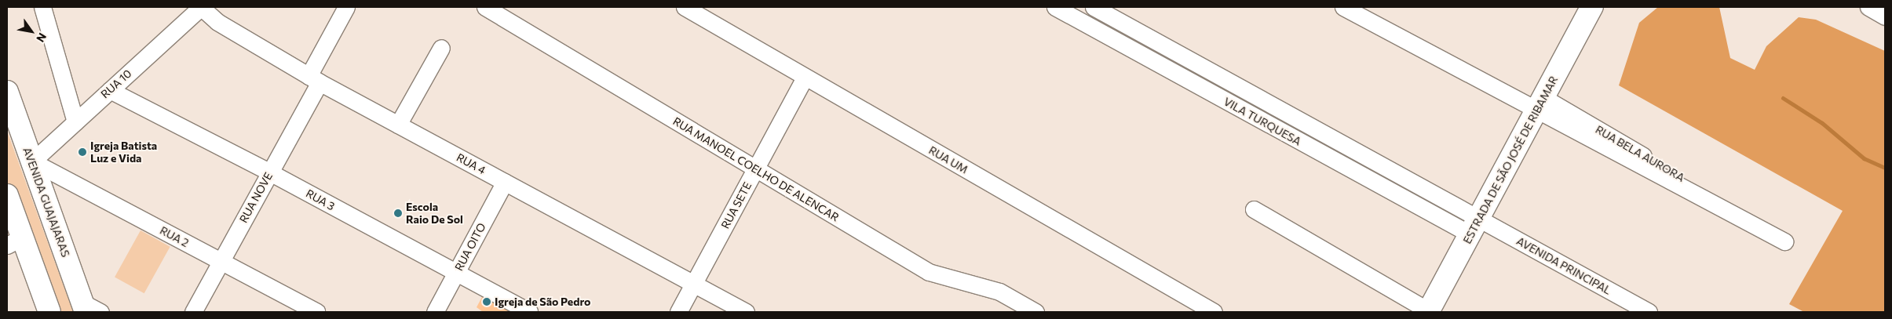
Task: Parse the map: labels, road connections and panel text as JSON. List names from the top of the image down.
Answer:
{
  "streets": {
    "main road": ["ESTRADA DE SÃO JOSÉ DE RIBAMAR", "AVENIDA GUAJAJARAS"],
    "street": [
      "RUA 10",
      "VILA TURQUESA",
      "RUA BELA AURORA",
      "RUA UM",
      "RUA 4",
      "RUA MANOEL COELHO DE ALENCAR",
      "RUA NOVE",
      "RUA 3",
      "RUA SETE",
      "RUA 2",
      "RUA OITO",
      "AVENIDA PRINCIPAL"
    ]
  },
  "crossings": [
    ["RUA 10", "RUA 4"],
    ["RUA 10", "RUA 3"],
    ["RUA 10", "AVENIDA GUAJAJARAS"],
    ["RUA 10", "RUA 2"],
    ["VILA TURQUESA", "ESTRADA DE SÃO JOSÉ DE RIBAMAR"],
    ["VILA TURQUESA", "AVENIDA PRINCIPAL"],
    ["RUA BELA AURORA", "ESTRADA DE SÃO JOSÉ DE RIBAMAR"],
    ["RUA UM", "RUA SETE"],
    ["ESTRADA DE SÃO JOSÉ DE RIBAMAR", "AVENIDA PRINCIPAL"],
    ["RUA 4", "RUA NOVE"],
    ["RUA 4", "RUA SETE"],
    ["RUA 4", "RUA OITO"],
    ["RUA MANOEL COELHO DE ALENCAR", "RUA SETE"],
    ["RUA NOVE", "RUA 3"],
    ["RUA NOVE", "RUA 2"],
    ["RUA 3", "RUA OITO"],
    ["AVENIDA GUAJAJARAS", "RUA 2"]
  ],
  "places": ["Igreja Batista Luz e Vida", "Escola Raio De Sol", "Igreja de São Pedro"],
  "north": "bottom right"
}
